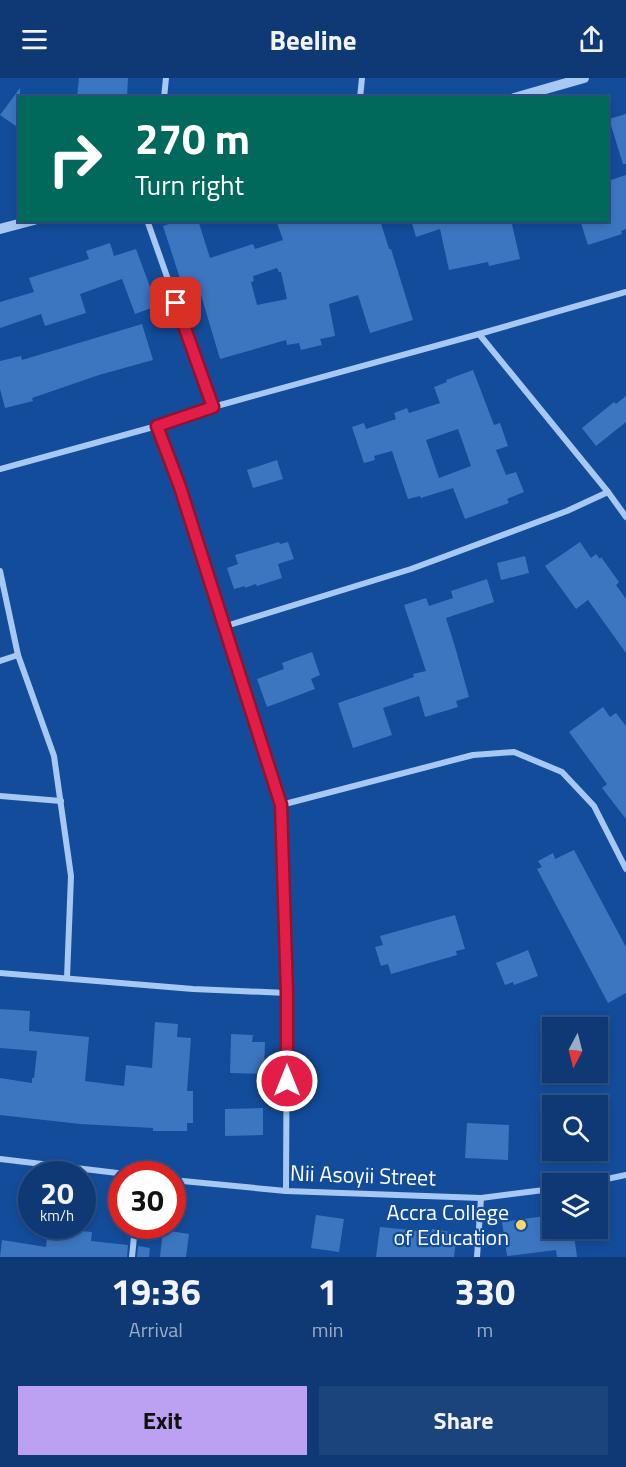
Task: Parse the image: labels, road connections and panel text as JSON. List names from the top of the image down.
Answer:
{
  "streets": {
    "street": ["Nii Asoyii Street"]
  },
  "places": ["Accra College of Education"],
  "north": "bottom",
  "page": {
    "header": "Beeline",
    "turn": ["270 m", "Turn right"],
    "speed": "20 km/h",
    "limit": "30",
    "eta": [
      "19:36",
      "Arrival",
      "1",
      "min",
      "330",
      "m"
    ],
    "buttons": ["Exit", "Share"]
  }
}
